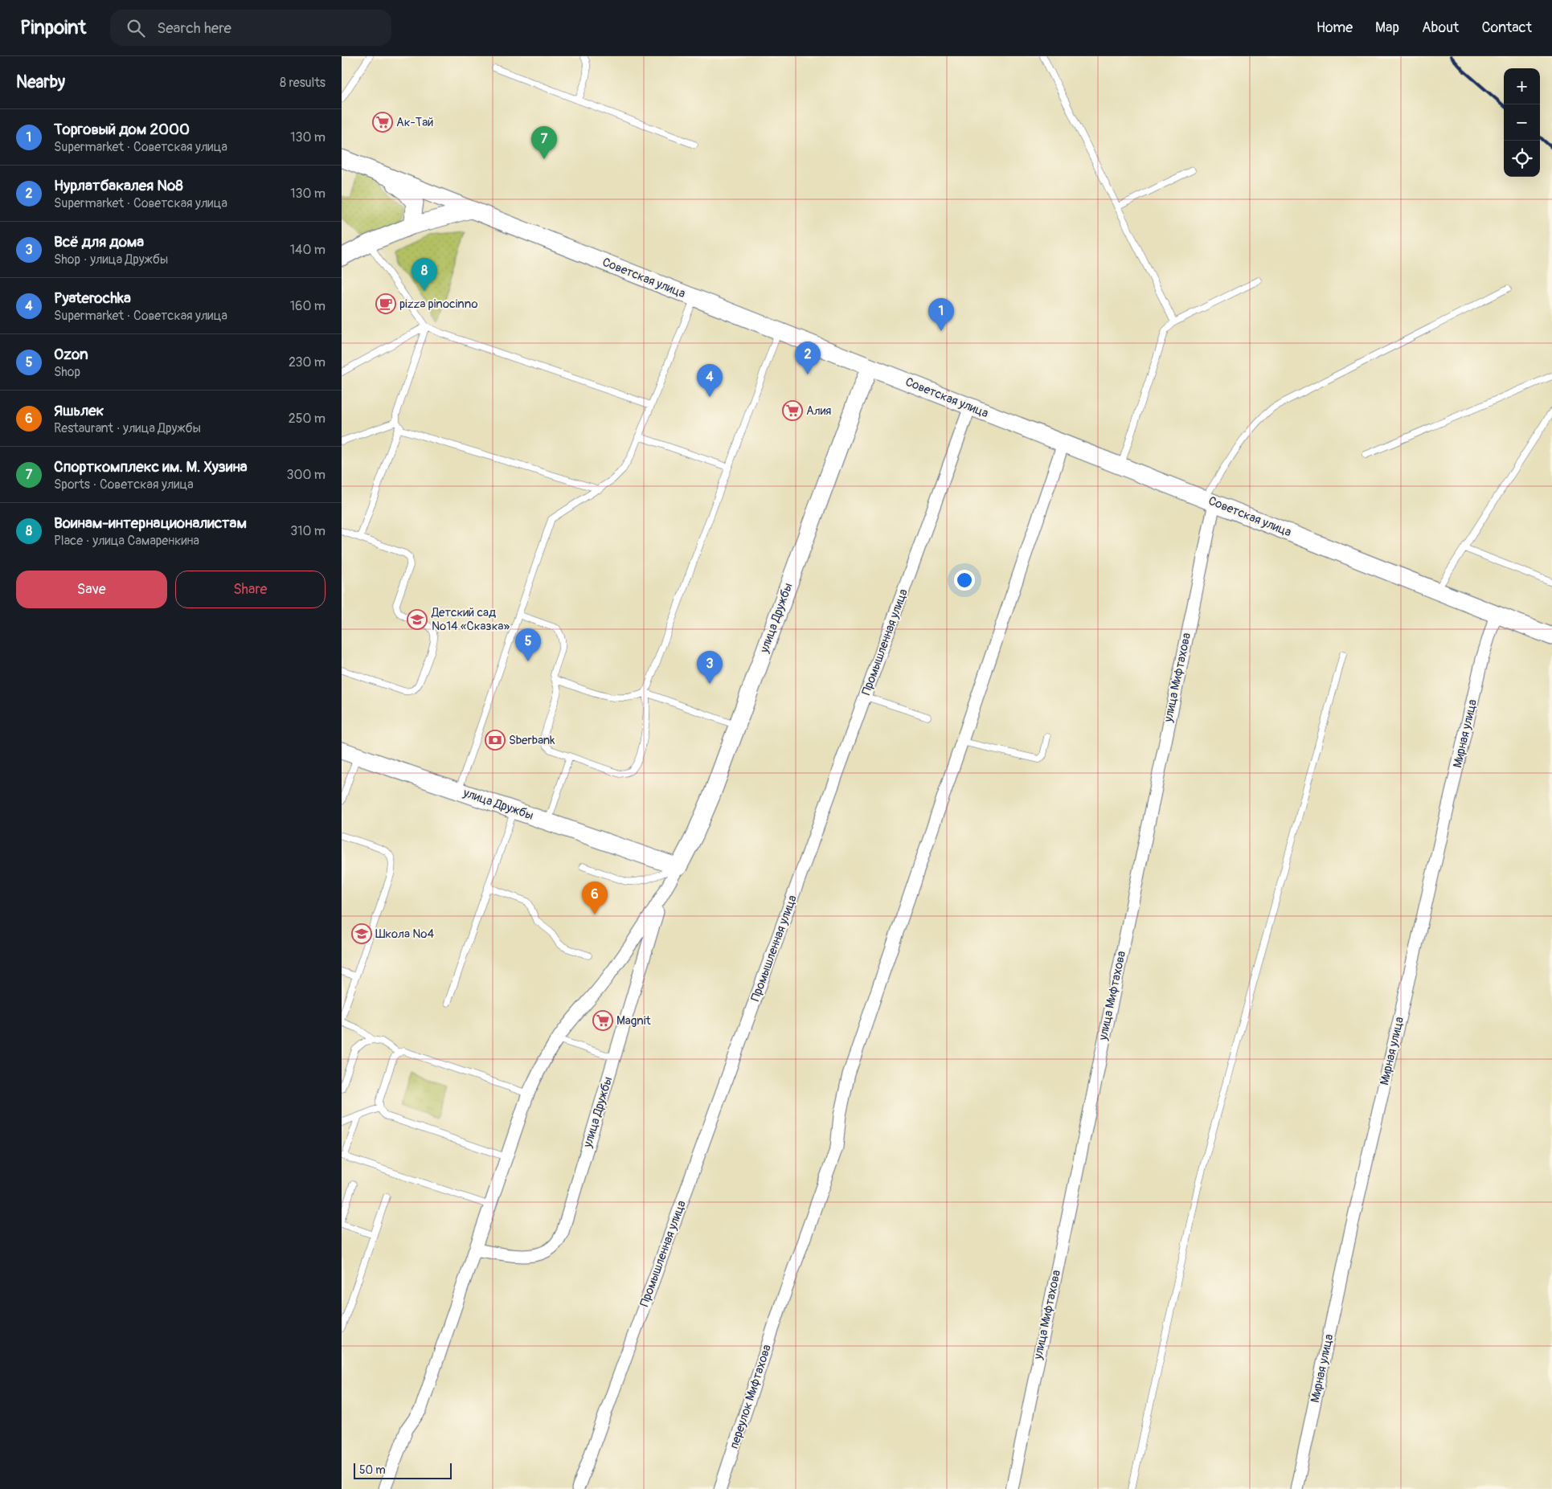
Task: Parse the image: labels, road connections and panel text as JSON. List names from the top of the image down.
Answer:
{
  "streets": {
    "main road": ["Советская улица", "улица Дружбы"],
    "street": [
      "Промышленная улица",
      "улица Мифтахова",
      "Мирная улица",
      "переулок Мифтахова"
    ]
  },
  "crossings": [
    ["Советская улица", "улица Дружбы"],
    ["Советская улица", "Промышленная улица"],
    ["Советская улица", "улица Мифтахова"],
    ["Советская улица", "Мирная улица"]
  ],
  "places": {
    "supermarket": ["Ак-Тай", "Алия", "Magnit"],
    "cafe": ["pizza pinocinno"],
    "school or university": ["Детский сад №14 «Сказка»", "Школа №4"],
    "bank": ["Sberbank"]
  },
  "scale_bar": "50 m",
  "page": {
    "header": "Pinpoint",
    "search": "Search here",
    "nav": [
      "Home",
      "Map",
      "About",
      "Contact"
    ],
    "heading": ["Nearby", "8 results"],
    "map_buttons": ["+", "−"],
    "list": [
      {
        "mark": "1",
        "name": "Торговый дом 2000",
        "note": "Supermarket · Советская улица",
        "value": "130 m"
      },
      {
        "mark": "2",
        "name": "Нурлатбакалея №8",
        "note": "Supermarket · Советская улица",
        "value": "130 m"
      },
      {
        "mark": "3",
        "name": "Всё для дома",
        "note": "Shop · улица Дружбы",
        "value": "140 m"
      },
      {
        "mark": "4",
        "name": "Pyaterochka",
        "note": "Supermarket · Советская улица",
        "value": "160 m"
      },
      {
        "mark": "5",
        "name": "Ozon",
        "note": "Shop",
        "value": "230 m"
      },
      {
        "mark": "6",
        "name": "Яшьлек",
        "note": "Restaurant · улица Дружбы",
        "value": "250 m"
      },
      {
        "mark": "7",
        "name": "Спорткомплекс им. М. Хузина",
        "note": "Sports · Советская улица",
        "value": "300 m"
      },
      {
        "mark": "8",
        "name": "Воинам-интернационалистам",
        "note": "Place · улица Самаренкина",
        "value": "310 m"
      }
    ],
    "pins": [
      "7",
      "8",
      "1",
      "2",
      "4",
      "5",
      "3",
      "6"
    ],
    "buttons": ["Save", "Share"],
    "scale": "50 m"
  }
}
